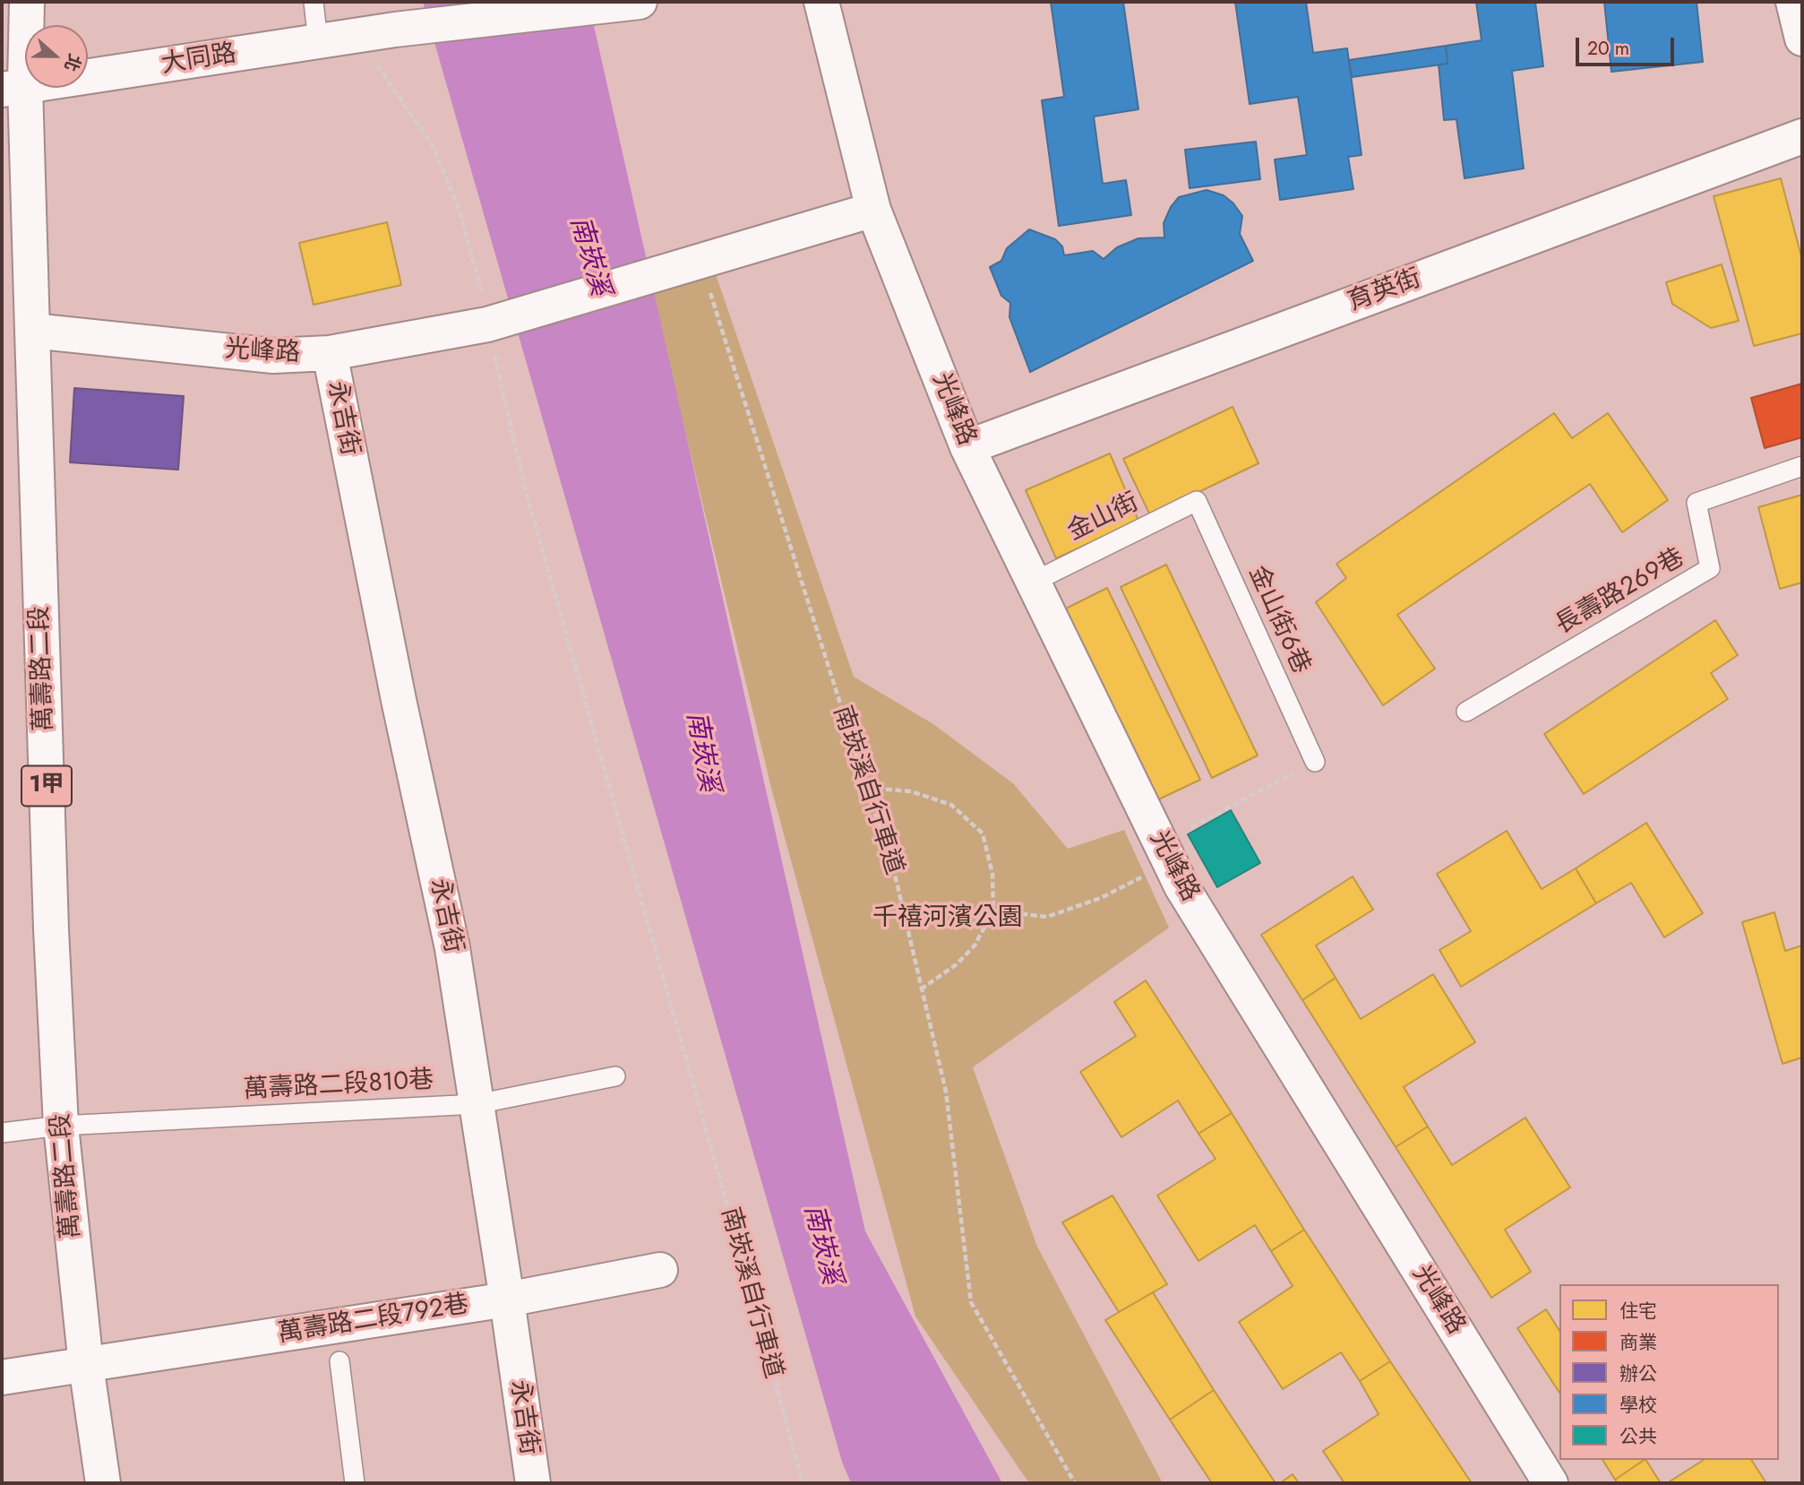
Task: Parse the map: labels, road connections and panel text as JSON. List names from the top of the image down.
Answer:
{
  "streets": {
    "street": [
      "大同路",
      "育英街",
      "光峰路",
      "永吉街",
      "萬壽路二段",
      "1甲",
      "萬壽路二段792巷"
    ],
    "lane": [
      "金山街",
      "長壽路269巷",
      "金山街6巷",
      "萬壽路二段810巷"
    ],
    "path": ["南崁溪自行車道"]
  },
  "crossings": [
    ["大同路", "萬壽路二段"],
    ["大同路", "南崁溪自行車道"],
    ["育英街", "光峰路"],
    ["光峰路", "永吉街"],
    ["光峰路", "金山街"],
    ["光峰路", "萬壽路二段"],
    ["光峰路", "南崁溪自行車道"],
    ["永吉街", "萬壽路二段810巷"],
    ["永吉街", "萬壽路二段792巷"],
    ["金山街", "金山街6巷"],
    ["萬壽路二段", "萬壽路二段810巷"],
    ["萬壽路二段", "萬壽路二段792巷"]
  ],
  "water": ["南崁溪"],
  "parks": ["千禧河濱公園"],
  "legend": [
    "住宅",
    "商業",
    "辦公",
    "學校",
    "公共"
  ],
  "scale_bar": "20 m",
  "north": "right"
}
